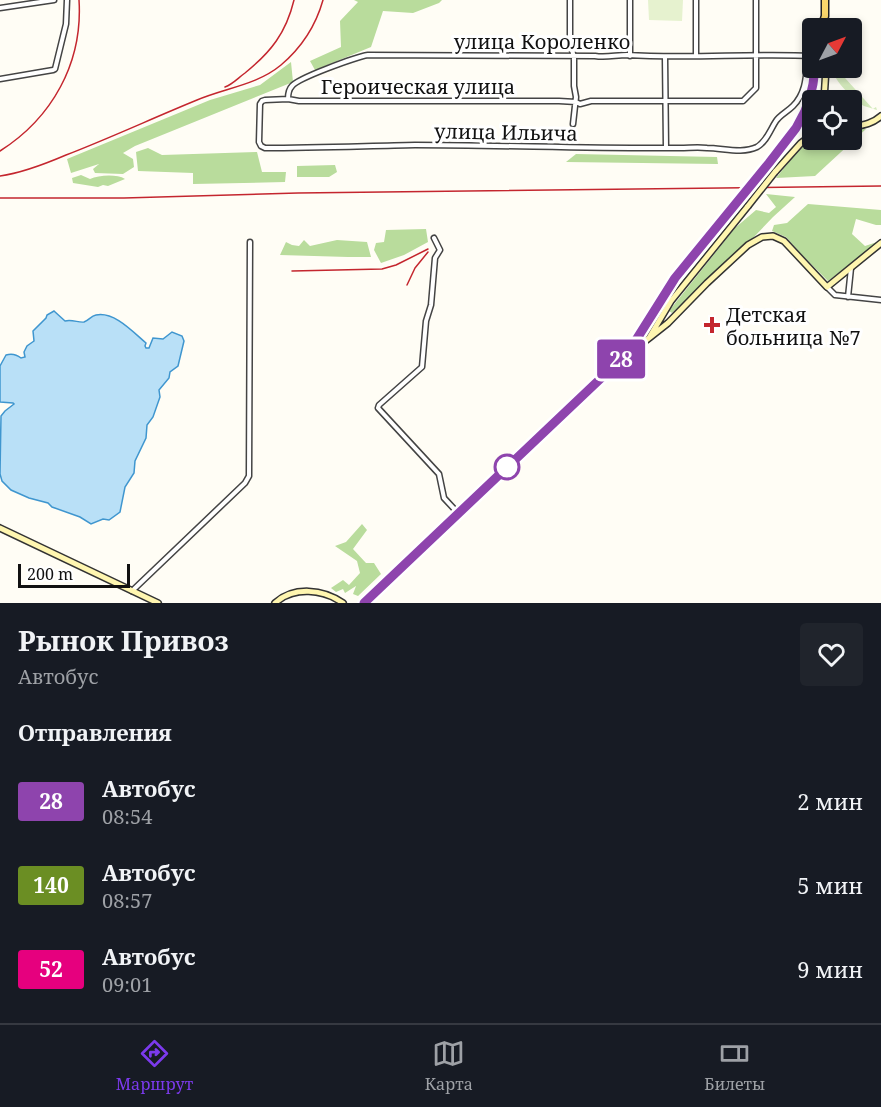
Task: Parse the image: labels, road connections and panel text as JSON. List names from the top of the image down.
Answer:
{
  "streets": {
    "street": ["улица Короленко", "Героическая улица", "улица Ильича"]
  },
  "crossings": [
    ["улица Короленко", "Героическая улица"],
    ["Героическая улица", "улица Ильича"]
  ],
  "places": {
    "health": ["Детская больница №7"]
  },
  "lines": ["bus line 28"],
  "scale_bar": "200 m",
  "north": "top right",
  "page": {
    "on_map": "28",
    "scale": "200 m",
    "heading": [
      ["Рынок Привоз", "Автобус"],
      "Отправления"
    ],
    "list": [
      {
        "mark": "28",
        "name": "Автобус",
        "note": "08:54",
        "value": "2 мин"
      },
      {
        "mark": "140",
        "name": "Автобус",
        "note": "08:57",
        "value": "5 мин"
      },
      {
        "mark": "52",
        "name": "Автобус",
        "note": "09:01",
        "value": "9 мин"
      }
    ],
    "tabs": ["Маршрут", "Карта", "Билеты"]
  }
}
